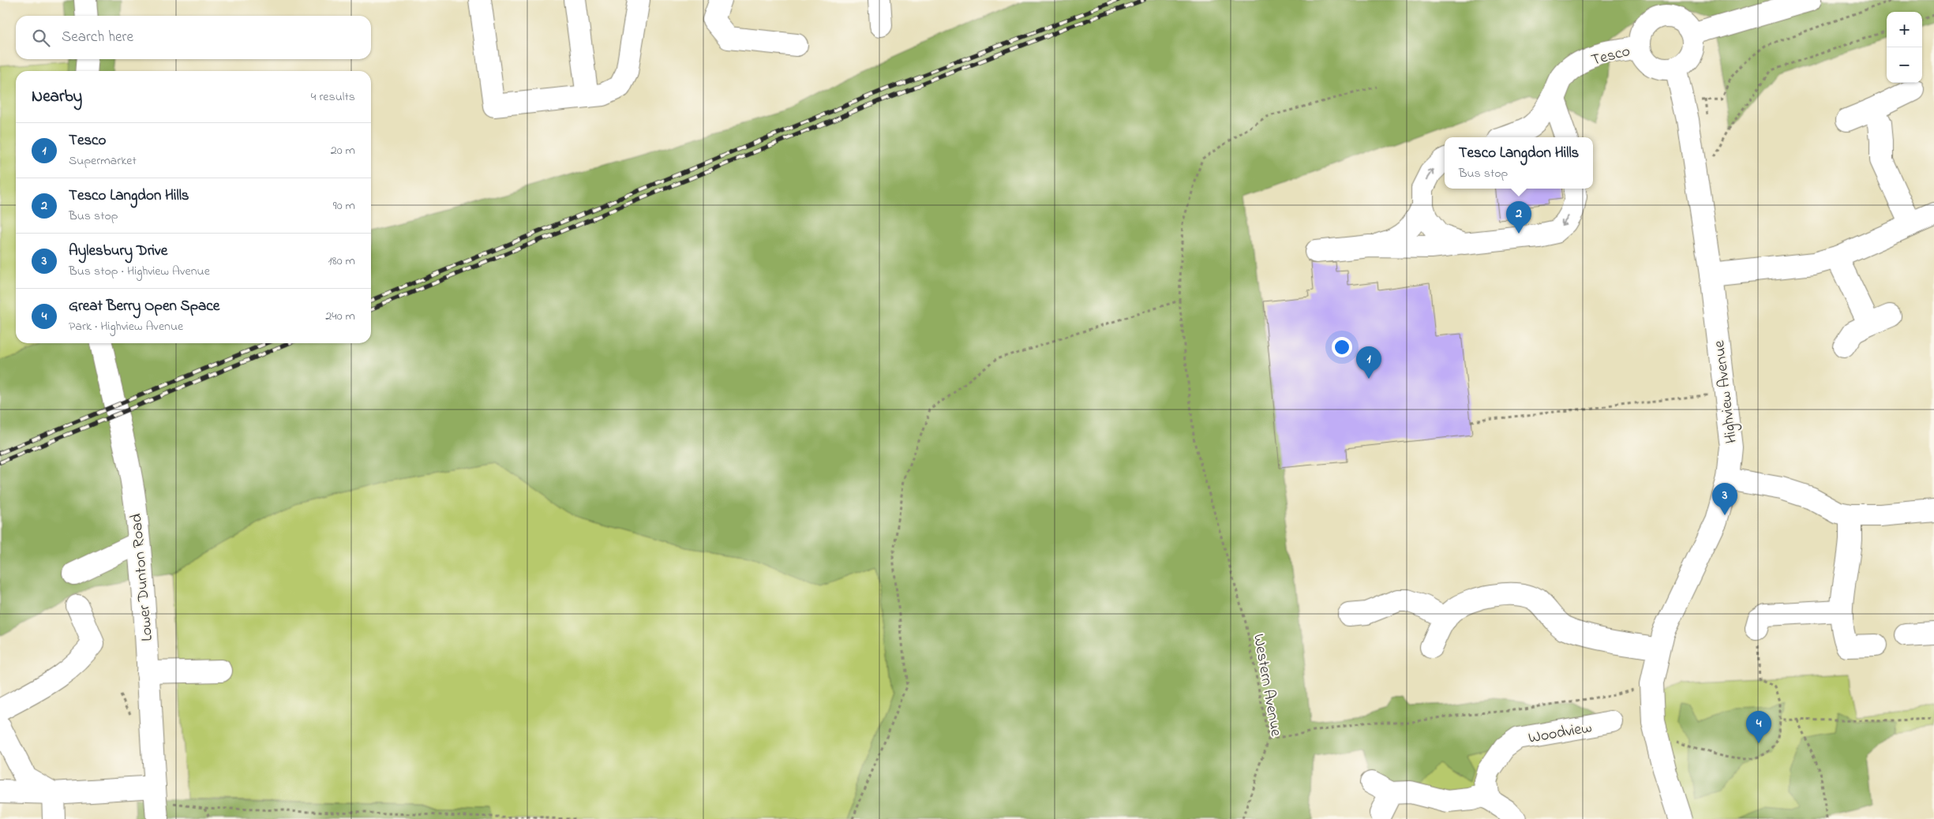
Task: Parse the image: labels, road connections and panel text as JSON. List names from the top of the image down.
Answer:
{
  "streets": {
    "street": [
      "Tesco",
      "Highview Avenue",
      "Lower Dunton Road",
      "Woodview"
    ],
    "path": ["Western Avenue"]
  },
  "crossings": [
    ["Tesco", "Highview Avenue"]
  ],
  "page": {
    "map_buttons": ["+", "−"],
    "search": "Search here",
    "heading": ["Nearby", "4 results"],
    "list": [
      {
        "mark": "1",
        "name": "Tesco",
        "note": "Supermarket",
        "value": "20 m"
      },
      {
        "mark": "2",
        "name": "Tesco Langdon Hills",
        "note": "Bus stop",
        "value": "90 m"
      },
      {
        "mark": "3",
        "name": "Aylesbury Drive",
        "note": "Bus stop · Highview Avenue",
        "value": "180 m"
      },
      {
        "mark": "4",
        "name": "Great Berry Open Space",
        "note": "Park · Highview Avenue",
        "value": "240 m"
      }
    ],
    "popup": ["Tesco Langdon Hills", "Bus stop"],
    "pins": [
      "2",
      "1",
      "3",
      "4"
    ]
  }
}
